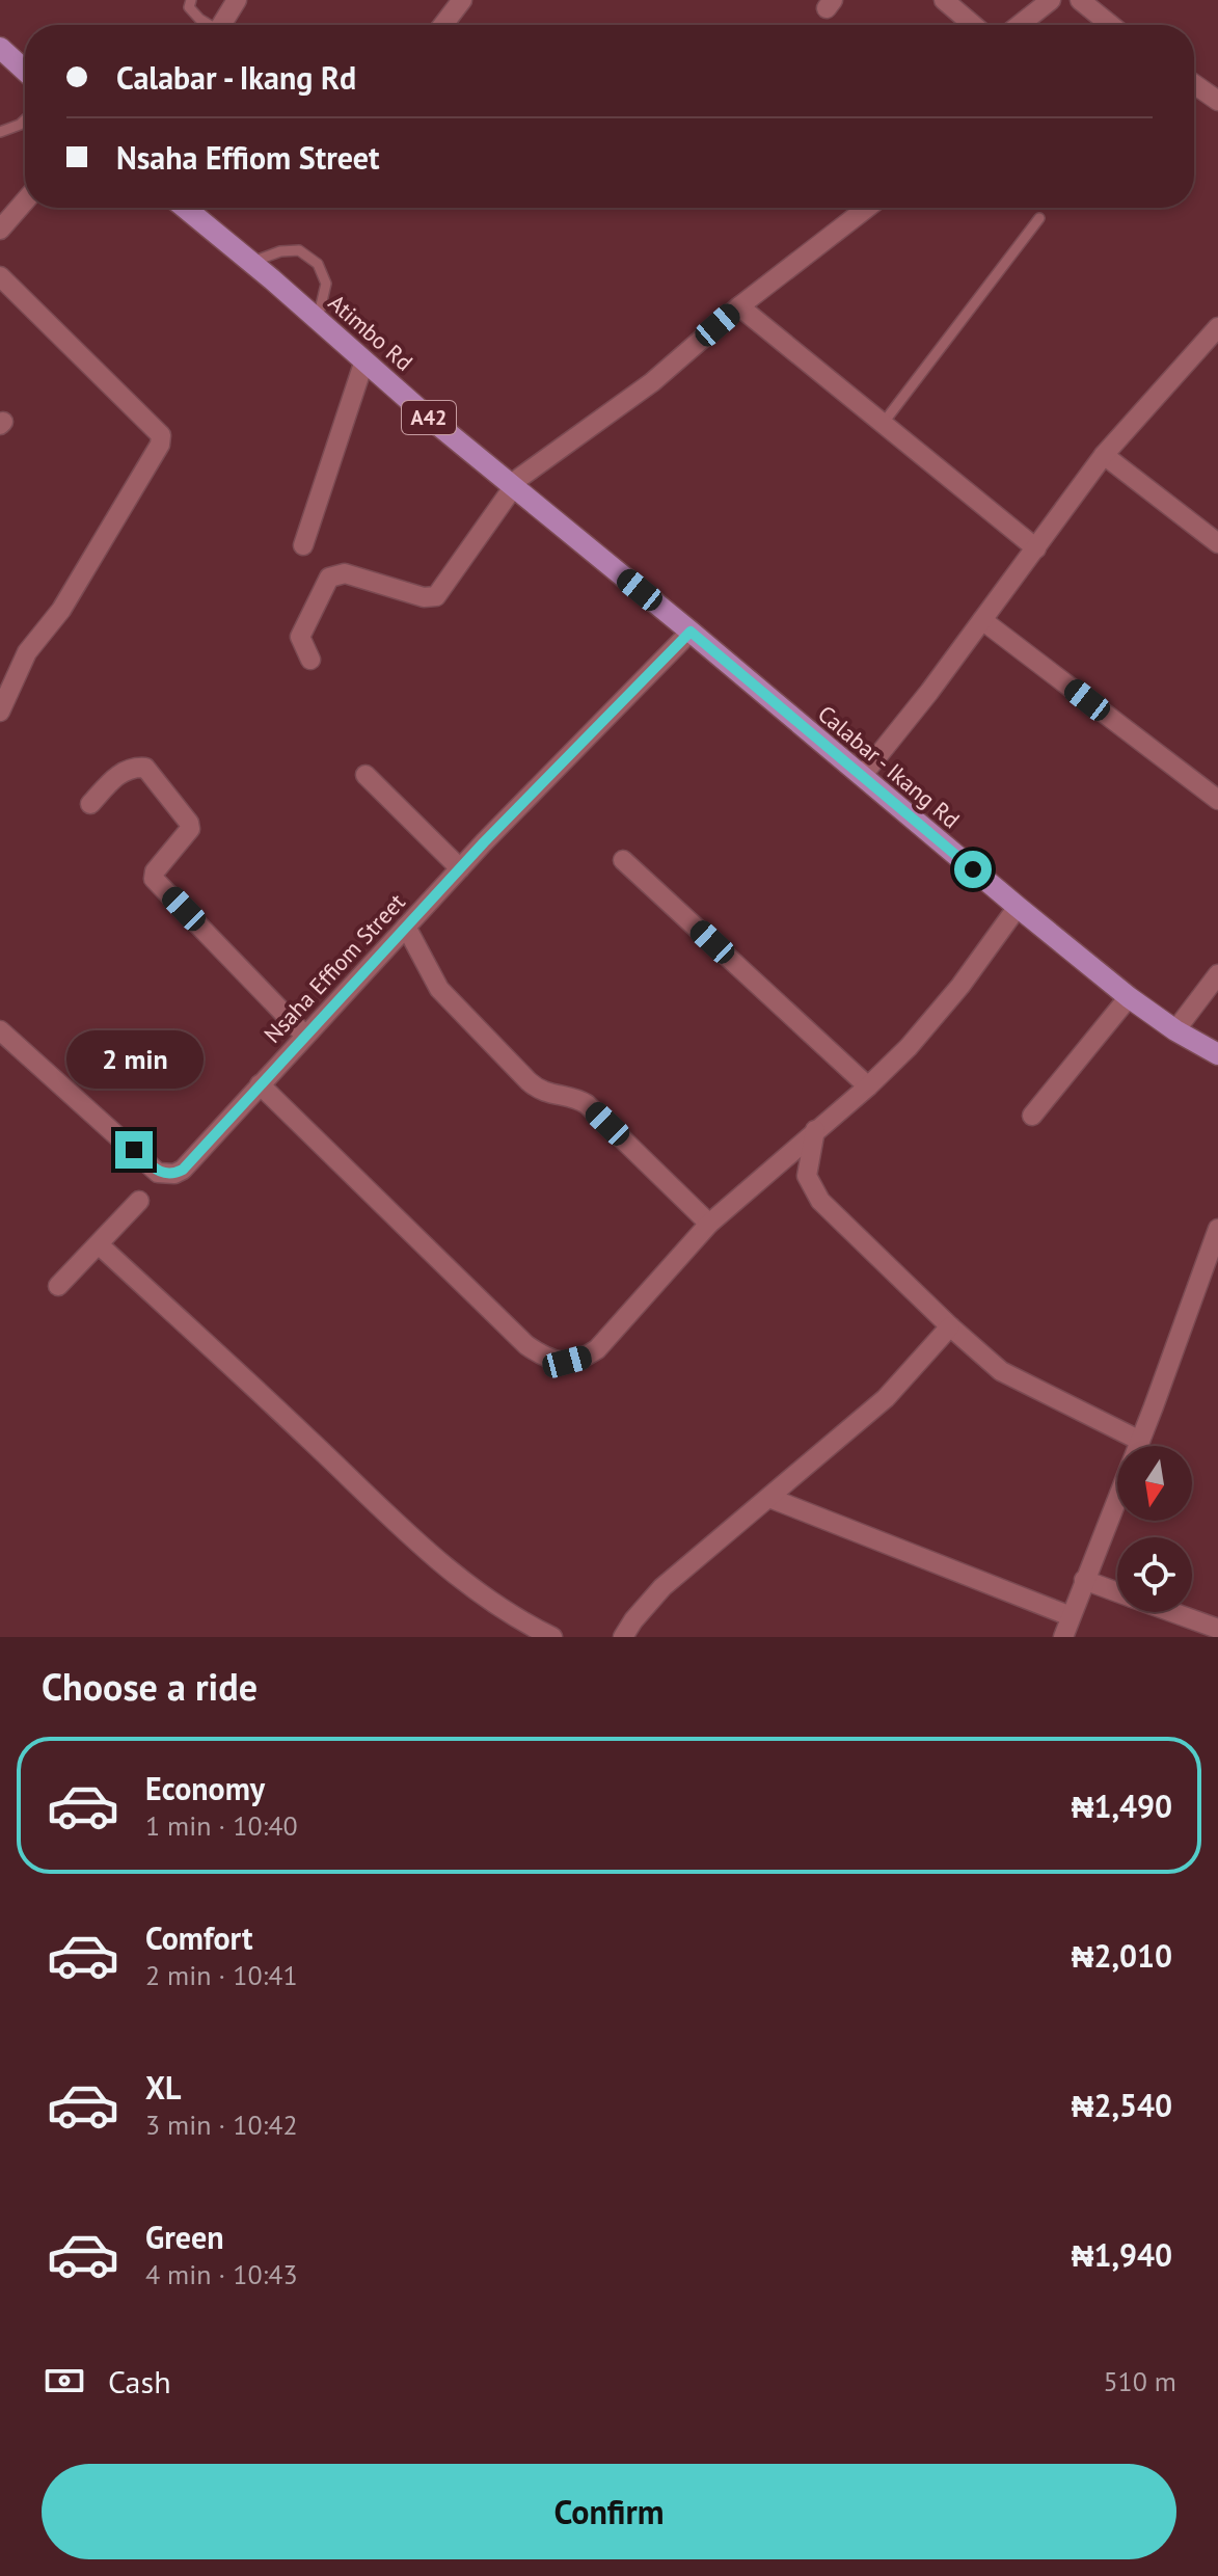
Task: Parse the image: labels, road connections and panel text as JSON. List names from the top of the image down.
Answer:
{
  "streets": {
    "main road": ["Atimbo Rd", "A42", "Calabar - Ikang Rd"],
    "street": ["Nsaha Effiom Street"]
  },
  "crossings": [
    ["Atimbo Rd", "Calabar - Ikang Rd"],
    ["Atimbo Rd", "Nsaha Effiom Street"],
    ["Calabar - Ikang Rd", "Nsaha Effiom Street"]
  ],
  "north": "bottom",
  "page": {
    "banner": ["Calabar - Ikang Rd", "Nsaha Effiom Street"],
    "bubble": "2 min",
    "heading": "Choose a ride",
    "list": [
      {
        "name": "Economy",
        "note": "1 min · 10:40",
        "value": "₦1,490"
      },
      {
        "name": "Comfort",
        "note": "2 min · 10:41",
        "value": "₦2,010"
      },
      {
        "name": "XL",
        "note": "3 min · 10:42",
        "value": "₦2,540"
      },
      {
        "name": "Green",
        "note": "4 min · 10:43",
        "value": "₦1,940"
      }
    ],
    "pay": ["Cash", "510 m"],
    "buttons": "Confirm"
  }
}
